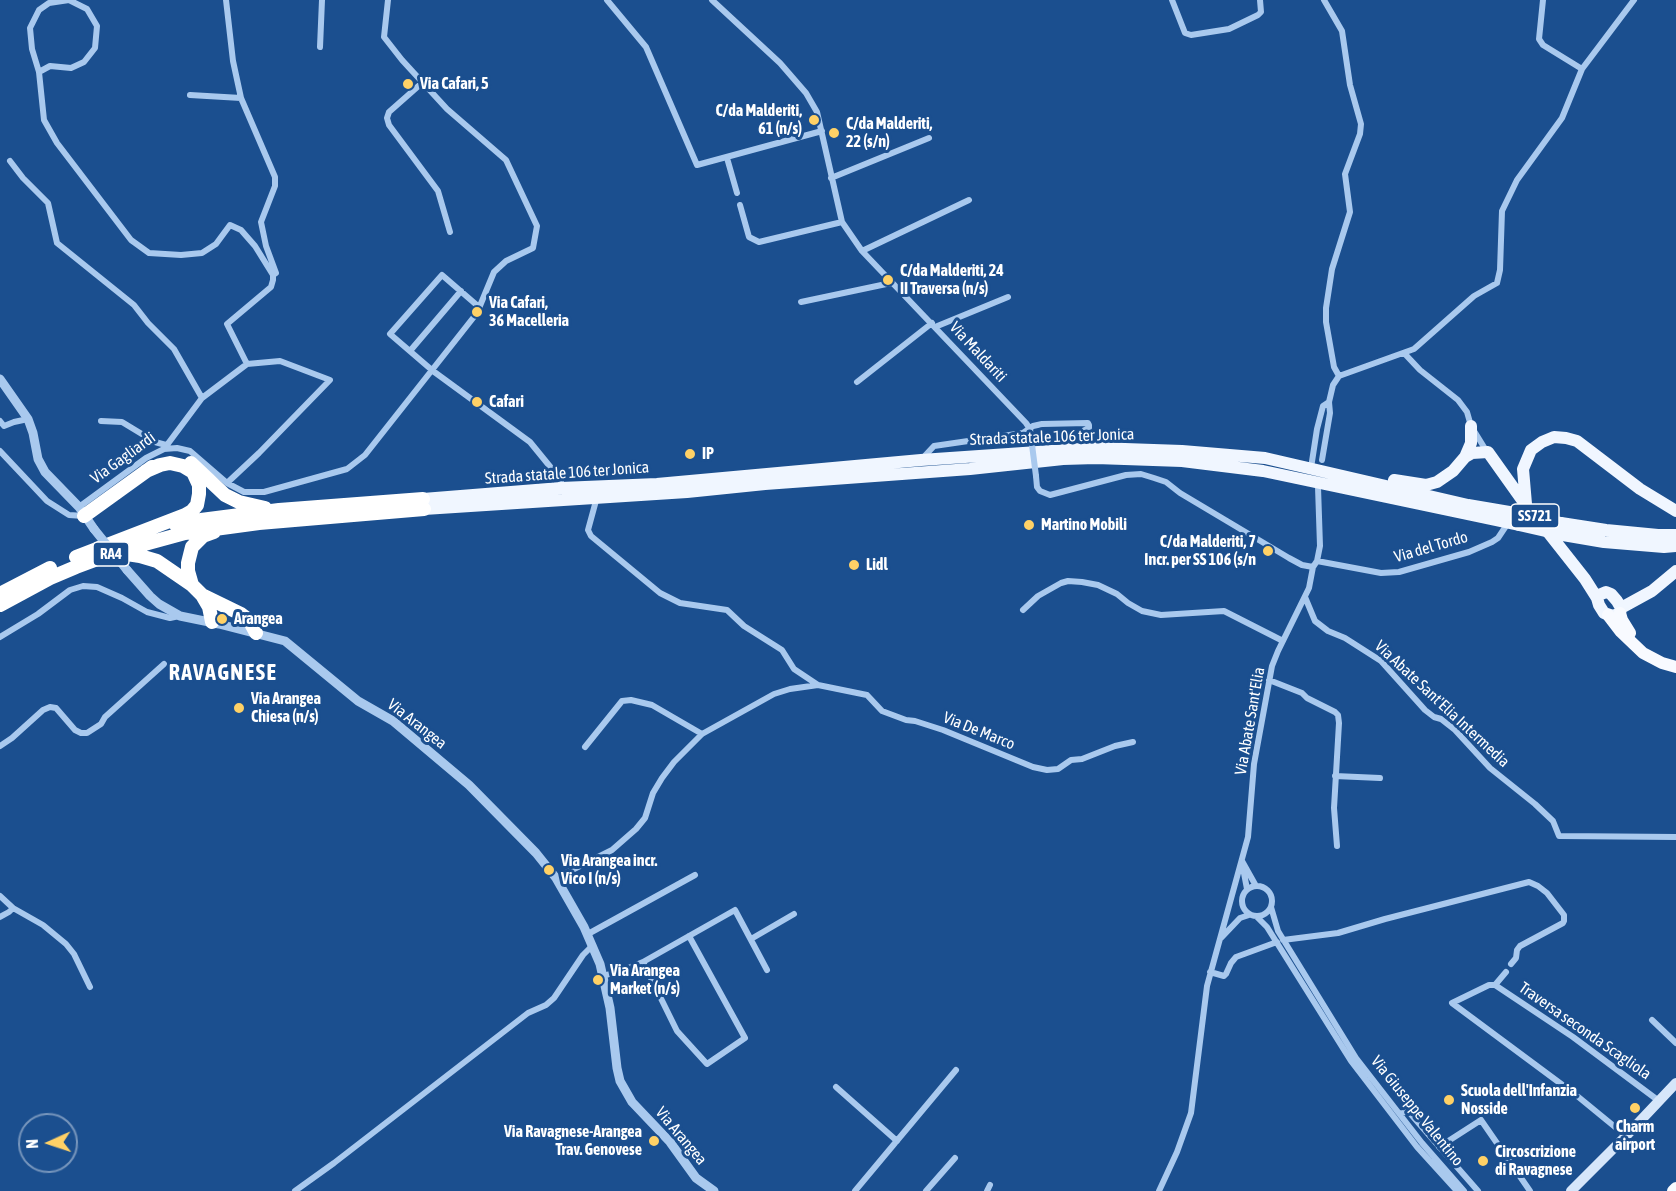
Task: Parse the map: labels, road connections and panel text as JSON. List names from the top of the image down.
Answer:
{
  "streets": {
    "highway": ["SS721", "RA4"],
    "main road": ["Strada statale 106 ter Jonica"],
    "street": [
      "Via Maldariti",
      "Via Gagliardi",
      "Via del Tordo",
      "Via Abate Sant'Elia Intermedia",
      "Via Abate Sant'Elia",
      "Via Arangea",
      "Via De Marco",
      "Traversa seconda Scagliola",
      "Via Giuseppe Valentino"
    ]
  },
  "crossings": [
    ["Strada statale 106 ter Jonica", "SS721"],
    ["Strada statale 106 ter Jonica", "Via del Tordo"],
    ["Strada statale 106 ter Jonica", "RA4"],
    ["Via Gagliardi", "Via Arangea"],
    ["SS721", "Via del Tordo"],
    ["Via del Tordo", "Via Abate Sant'Elia"],
    ["Via Abate Sant'Elia Intermedia", "Via Abate Sant'Elia"],
    ["Via Abate Sant'Elia", "Via Giuseppe Valentino"]
  ],
  "districts": ["RAVAGNESE"],
  "places": [
    "Via Cafari, 5",
    "C/da Malderiti, 61 (n/s)",
    "C/da Malderiti, 22 (s/n)",
    "C/da Malderiti, 24 II Traversa (n/s)",
    "Via Cafari, 36 Macelleria",
    "Cafari",
    "IP",
    "Martino Mobili",
    "C/da Malderiti, 7 Incr. per SS 106 (s/n",
    "Lidl",
    "Arangea",
    "Via Arangea Chiesa (n/s)",
    "Via Arangea incr. Vico I (n/s)",
    "Via Arangea Market (n/s)",
    "Scuola dell'Infanzia Nosside",
    "Charm airport",
    "Via Ravagnese-Arangea Trav. Genovese",
    "Circoscrizione di Ravagnese"
  ],
  "north": "left"
}
